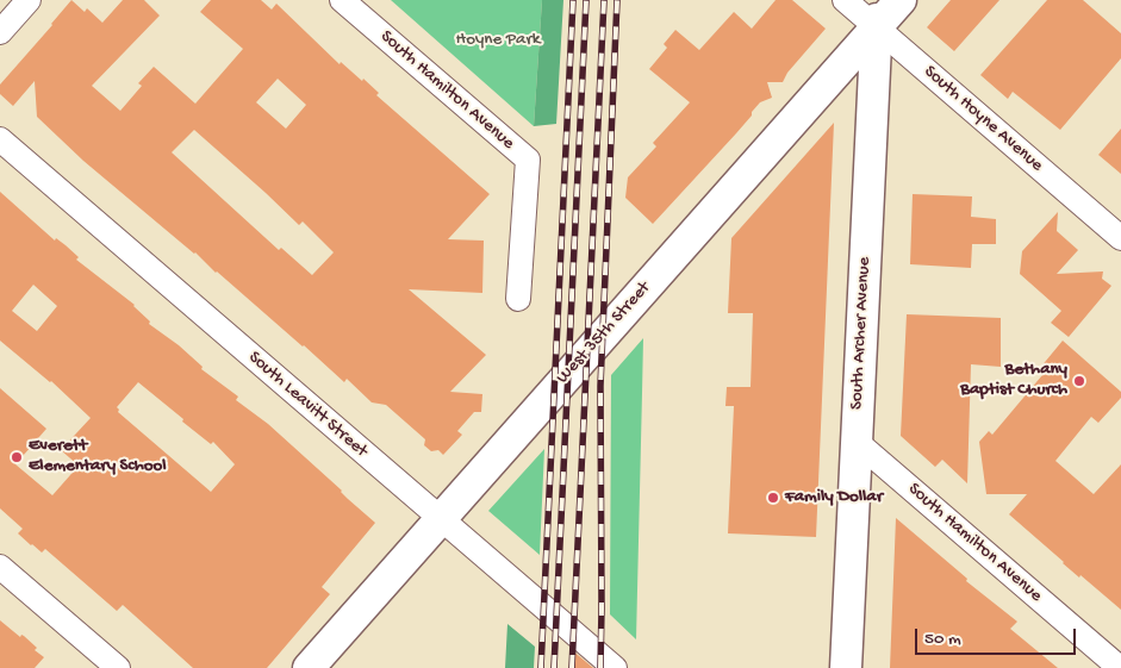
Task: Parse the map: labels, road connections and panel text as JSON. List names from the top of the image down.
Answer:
{
  "streets": {
    "main road": ["West 35th Street", "South Archer Avenue"],
    "street": ["South Hamilton Avenue", "South Hoyne Avenue", "South Leavitt Street"]
  },
  "crossings": [
    ["South Hamilton Avenue", "South Archer Avenue"],
    ["South Hoyne Avenue", "West 35th Street"],
    ["South Hoyne Avenue", "South Archer Avenue"],
    ["West 35th Street", "South Archer Avenue"],
    ["West 35th Street", "South Leavitt Street"]
  ],
  "parks": ["Hoyne Park"],
  "places": ["Bethany Baptist Church", "Everett Elementary School", "Family Dollar"],
  "scale_bar": "50 m"
}
